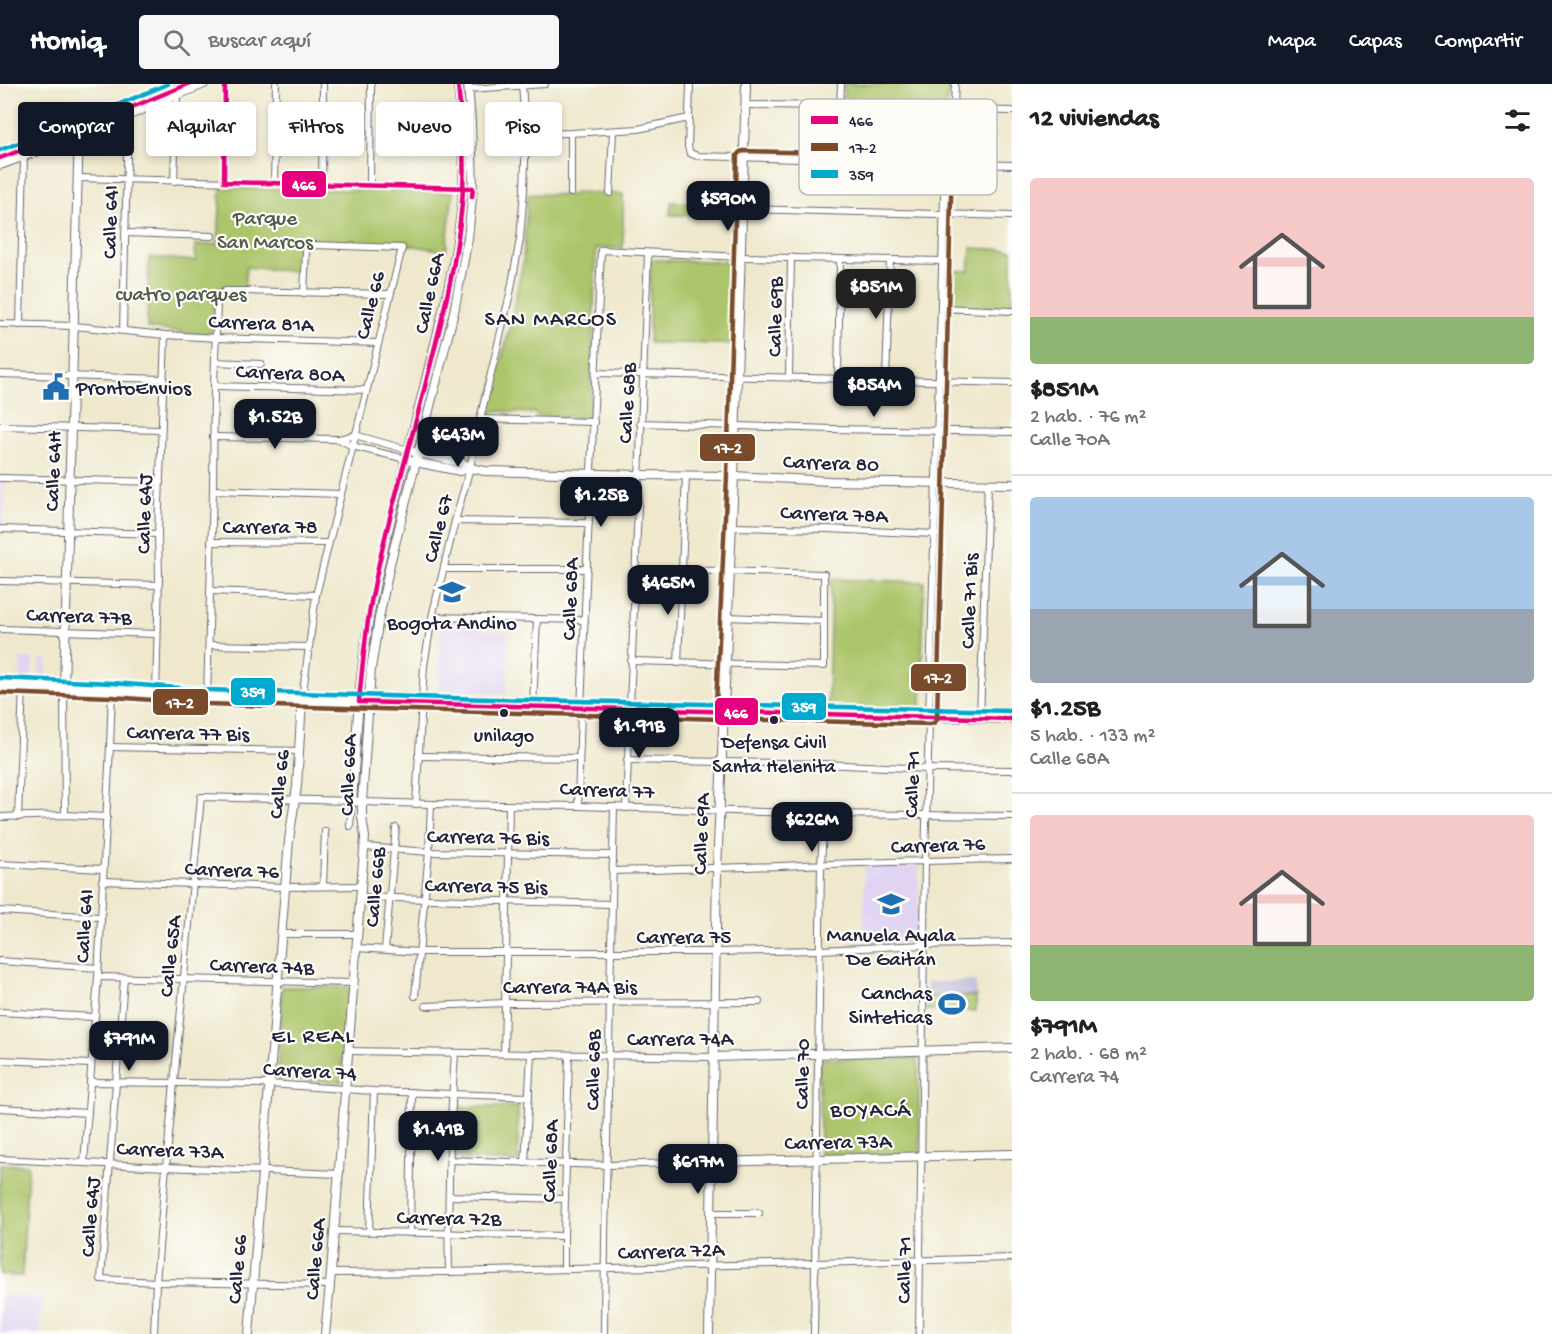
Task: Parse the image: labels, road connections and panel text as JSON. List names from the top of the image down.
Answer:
{
  "streets": {
    "street": [
      "Calle 64I",
      "Calle 66A",
      "Calle 66",
      "Calle 69B",
      "Carrera 81A",
      "Carrera 80A",
      "Calle 68B",
      "Carrera 80",
      "Calle 64H",
      "Carrera 78A",
      "Calle 64J",
      "Carrera 78",
      "Calle 67",
      "Calle 68A",
      "Calle 71 Bis",
      "Carrera 77B",
      "Carrera 77 Bis",
      "Calle 71",
      "Carrera 77",
      "Calle 69A",
      "Carrera 76 Bis",
      "Carrera 76",
      "Carrera 75 Bis",
      "Calle 66B",
      "Carrera 75",
      "Calle 65A",
      "Carrera 74B",
      "Carrera 74A Bis",
      "Carrera 74A",
      "Carrera 74",
      "Calle 70",
      "Carrera 73A",
      "Carrera 72B",
      "Carrera 72A"
    ]
  },
  "crossings": [
    ["Calle 64I", "Carrera 81A"],
    ["Calle 64I", "Carrera 77 Bis"],
    ["Calle 64I", "Carrera 76"],
    ["Calle 64I", "Carrera 74B"],
    ["Calle 64I", "Carrera 74"],
    ["Calle 64I", "Carrera 73A"],
    ["Calle 66A", "Carrera 80"],
    ["Calle 66A", "Carrera 77"],
    ["Calle 66A", "Carrera 76 Bis"],
    ["Calle 66A", "Carrera 76"],
    ["Calle 66A", "Carrera 75 Bis"],
    ["Calle 66A", "Carrera 75"],
    ["Calle 66A", "Carrera 74B"],
    ["Calle 66A", "Carrera 74A"],
    ["Calle 66A", "Carrera 74"],
    ["Calle 66A", "Carrera 73A"],
    ["Calle 66A", "Carrera 72B"],
    ["Calle 66A", "Carrera 72A"],
    ["Calle 66", "Carrera 81A"],
    ["Calle 66", "Carrera 80A"],
    ["Calle 66", "Carrera 80"],
    ["Calle 66", "Carrera 78"],
    ["Calle 66", "Carrera 77 Bis"],
    ["Calle 66", "Carrera 77"],
    ["Calle 66", "Carrera 76"],
    ["Calle 66", "Carrera 74B"],
    ["Calle 66", "Carrera 74"],
    ["Calle 66", "Carrera 73A"],
    ["Carrera 81A", "Calle 64H"],
    ["Carrera 81A", "Calle 64J"],
    ["Calle 68B", "Carrera 80"],
    ["Calle 68B", "Calle 68A"],
    ["Calle 68B", "Carrera 77"],
    ["Calle 68B", "Carrera 76 Bis"],
    ["Calle 68B", "Carrera 76"],
    ["Calle 68B", "Carrera 75 Bis"],
    ["Calle 68B", "Carrera 75"],
    ["Calle 68B", "Carrera 74A Bis"],
    ["Calle 68B", "Carrera 74A"],
    ["Calle 68B", "Carrera 73A"],
    ["Calle 68B", "Carrera 72A"],
    ["Carrera 80", "Calle 67"],
    ["Carrera 80", "Calle 68A"],
    ["Carrera 80", "Calle 71 Bis"],
    ["Carrera 80", "Calle 71"],
    ["Carrera 80", "Calle 69A"],
    ["Calle 64H", "Carrera 77B"],
    ["Carrera 78A", "Calle 71"],
    ["Carrera 78A", "Calle 69A"],
    ["Calle 64J", "Carrera 77B"],
    ["Calle 64J", "Calle 65A"],
    ["Calle 64J", "Carrera 74B"],
    ["Calle 64J", "Carrera 74"],
    ["Calle 64J", "Carrera 73A"],
    ["Calle 67", "Carrera 77"],
    ["Calle 68A", "Carrera 77"],
    ["Calle 68A", "Carrera 74A"],
    ["Calle 68A", "Carrera 73A"],
    ["Calle 68A", "Carrera 72B"],
    ["Calle 68A", "Carrera 72A"],
    ["Calle 71", "Carrera 77"],
    ["Calle 71", "Carrera 76"],
    ["Calle 71", "Carrera 75"],
    ["Calle 71", "Carrera 74A"],
    ["Calle 71", "Carrera 73A"],
    ["Calle 71", "Carrera 72A"],
    ["Carrera 77", "Calle 69A"],
    ["Carrera 77", "Calle 65A"],
    ["Carrera 77", "Calle 70"],
    ["Calle 69A", "Carrera 76"],
    ["Calle 69A", "Carrera 75"],
    ["Calle 69A", "Carrera 74A Bis"],
    ["Calle 69A", "Carrera 74A"],
    ["Calle 69A", "Carrera 73A"],
    ["Calle 69A", "Carrera 72A"],
    ["Carrera 76 Bis", "Calle 66B"],
    ["Carrera 76", "Calle 65A"],
    ["Carrera 76", "Calle 70"],
    ["Carrera 75 Bis", "Calle 66B"],
    ["Calle 66B", "Carrera 75"],
    ["Carrera 75", "Calle 70"],
    ["Calle 65A", "Carrera 74B"],
    ["Calle 65A", "Carrera 74"],
    ["Calle 65A", "Carrera 73A"],
    ["Carrera 74A", "Calle 70"],
    ["Calle 70", "Carrera 73A"],
    ["Calle 70", "Carrera 72A"]
  ],
  "districts": ["SAN MARCOS", "EL REAL", "BOYACÁ"],
  "parks": ["Parque San Marcos", "cuatro parques"],
  "places": {
    "public building": ["ProntoEnvios"],
    "school or university": ["Bogota Andino", "Manuela Ayala De Gaitán"],
    "other": ["unilago", "Defensa Civil Santa Helenita"],
    "sports": ["Canchas Sinteticas"]
  },
  "lines": ["transit line 466", "transit line 359", "transit line 17-2"],
  "legend": ["466", "17-2", "359"],
  "page": {
    "header": "Homiq",
    "search": "Buscar aquí",
    "nav": ["Mapa", "Capas", "Compartir"],
    "heading": "12 viviendas",
    "chip": [
      "Comprar",
      "Alquilar",
      "Filtros",
      "Nuevo",
      "Piso"
    ],
    "list": [
      {
        "name": "$851M",
        "note": "2 hab. · 76 m² · Calle 70A"
      },
      {
        "name": "$1.25B",
        "note": "5 hab. · 133 m² · Calle 68A"
      },
      {
        "name": "$791M",
        "note": "2 hab. · 68 m² · Carrera 74"
      }
    ],
    "price": [
      "$590M",
      "$851M",
      "$854M",
      "$1.52B",
      "$643M",
      "$1.25B",
      "$465M",
      "$1.91B",
      "$626M",
      "$791M",
      "$1.41B",
      "$617M"
    ]
  }
}
